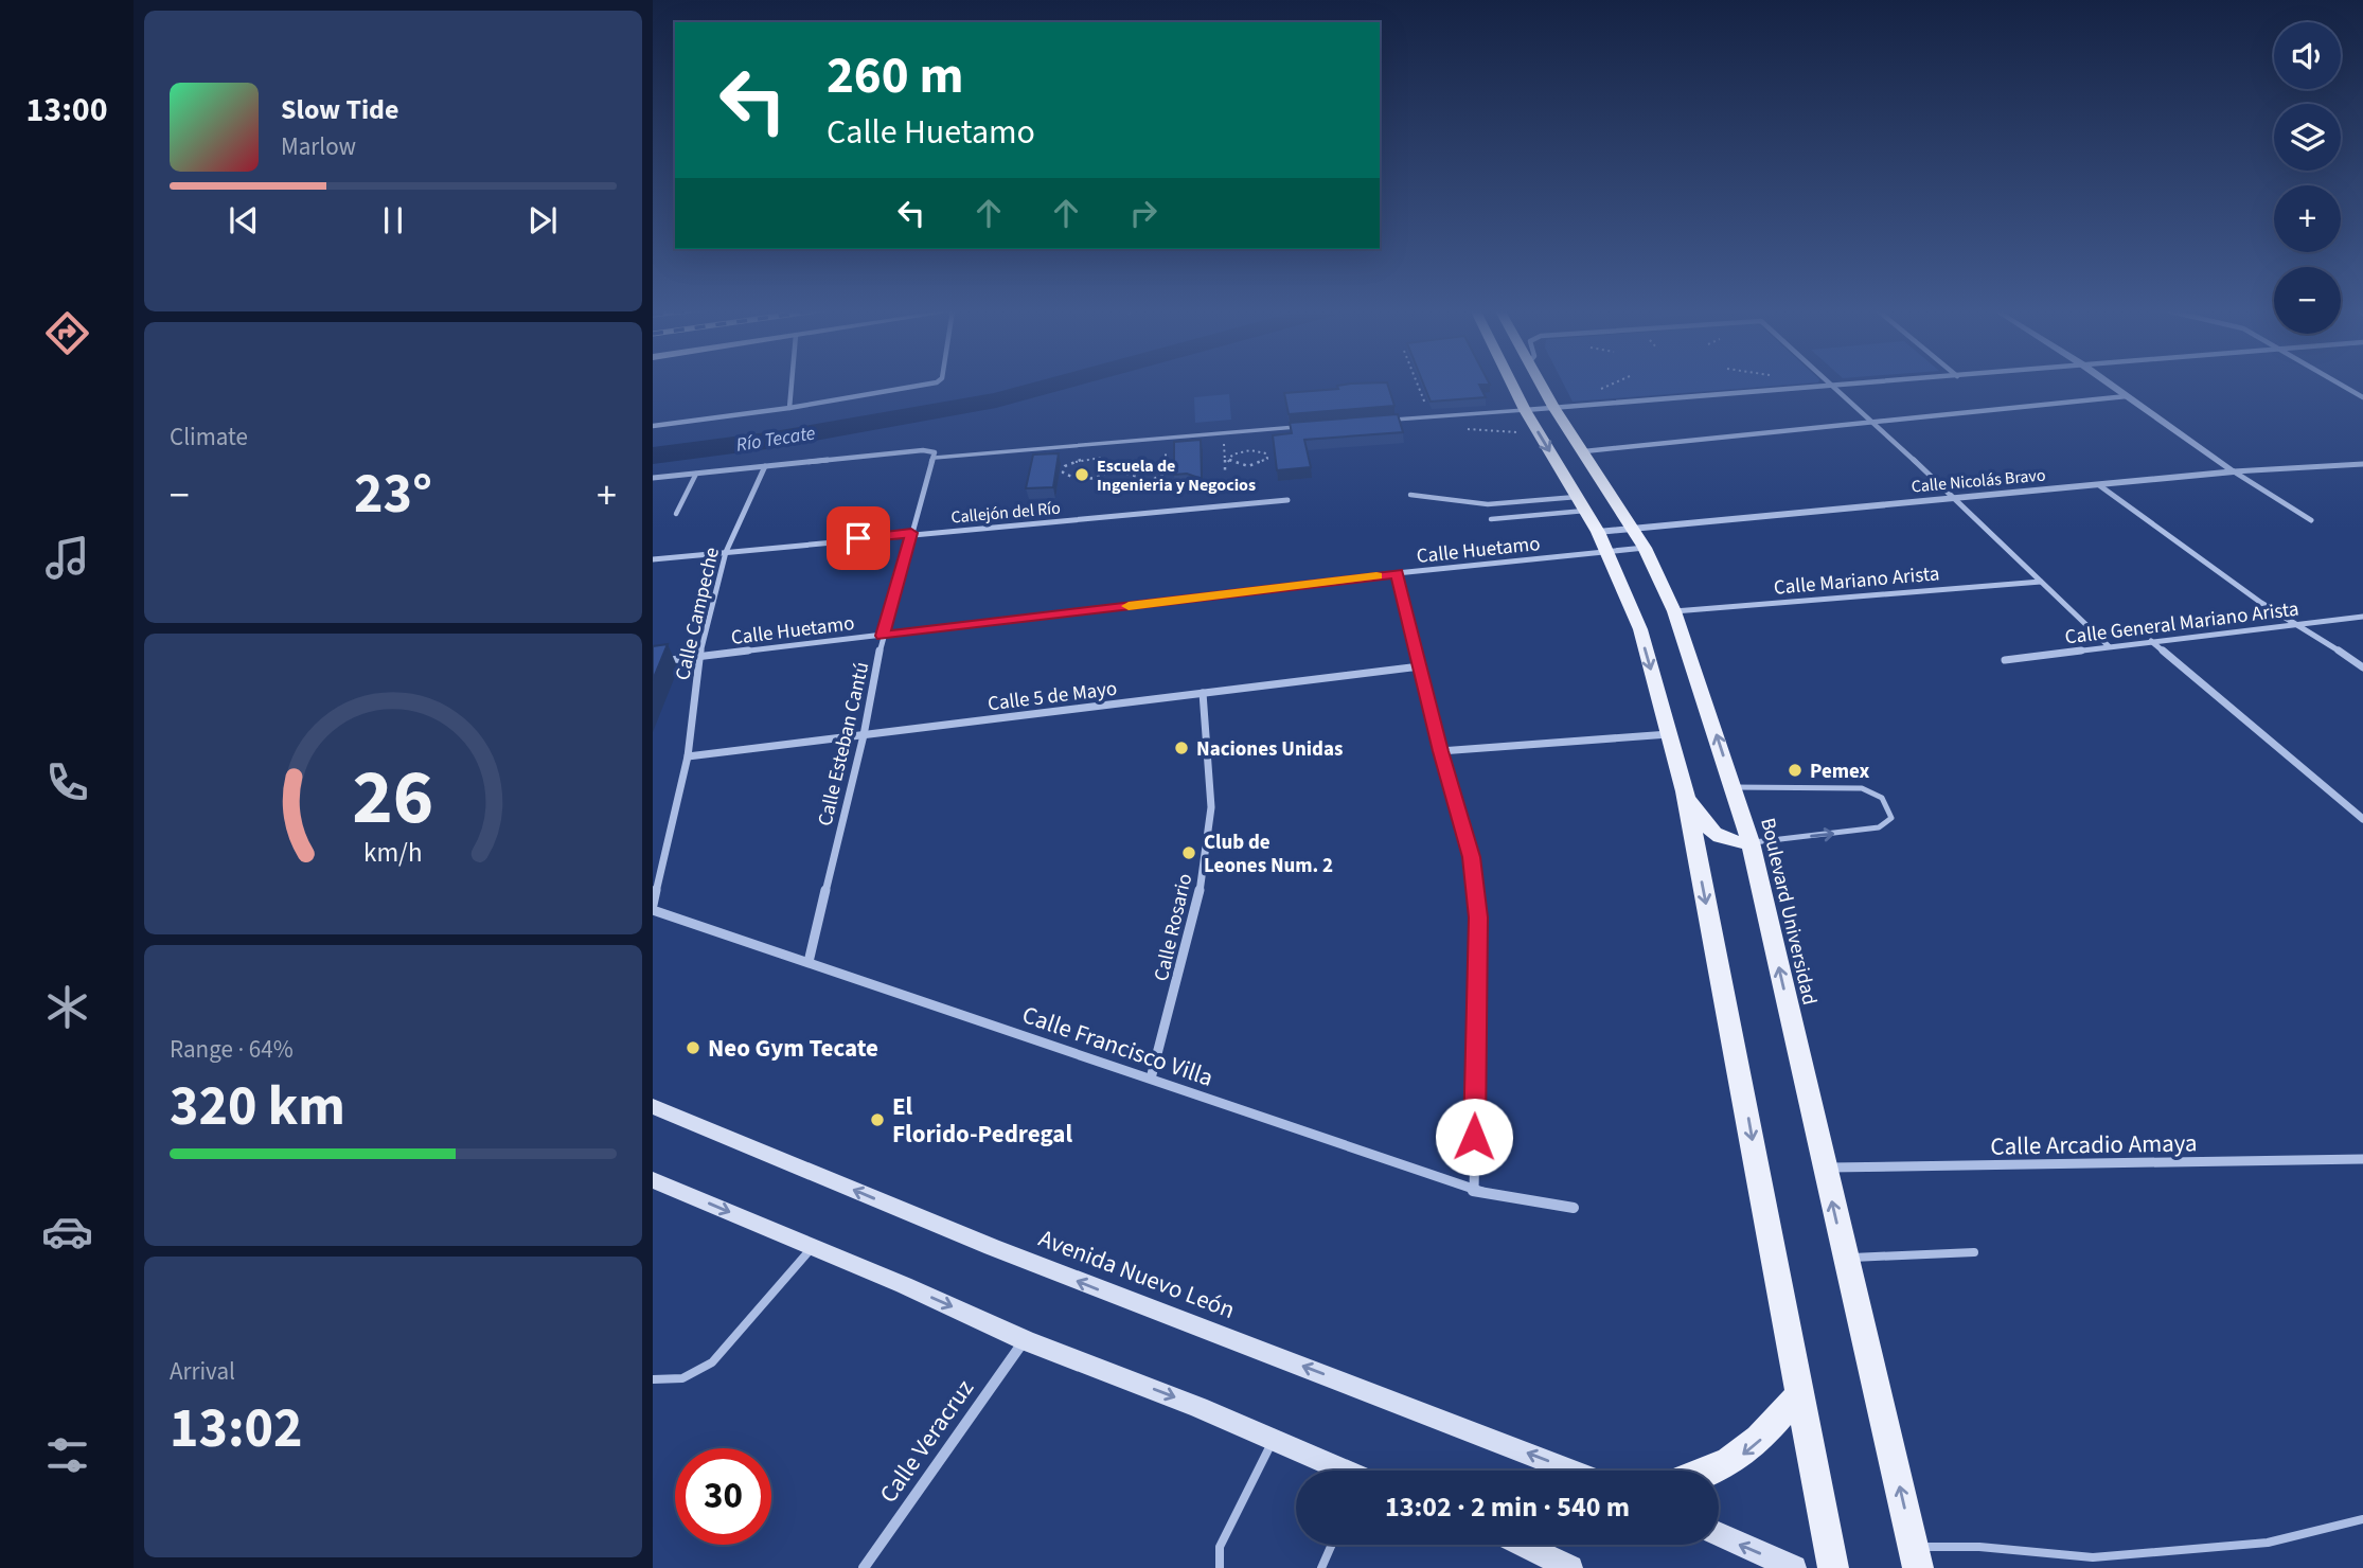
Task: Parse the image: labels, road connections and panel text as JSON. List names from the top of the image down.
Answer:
{
  "streets": {
    "main road": ["Boulevard Universidad", "Avenida Nuevo León"],
    "street": [
      "Calle Nicolás Bravo",
      "Callejón del Río",
      "Calle Huetamo",
      "Calle Mariano Arista",
      "Calle Campeche",
      "Calle General Mariano Arista",
      "Calle 5 de Mayo",
      "Calle Esteban Cantú",
      "Calle Rosario",
      "Calle Francisco Villa",
      "Calle Arcadio Amaya",
      "Calle Veracruz"
    ]
  },
  "crossings": [
    ["Calle Nicolás Bravo", "Boulevard Universidad"],
    ["Callejón del Río", "Calle Campeche"],
    ["Callejón del Río", "Calle Esteban Cantú"],
    ["Calle Huetamo", "Calle Campeche"],
    ["Calle Huetamo", "Calle Esteban Cantú"],
    ["Calle Huetamo", "Boulevard Universidad"],
    ["Calle Mariano Arista", "Boulevard Universidad"],
    ["Calle Campeche", "Calle 5 de Mayo"],
    ["Calle 5 de Mayo", "Calle Esteban Cantú"],
    ["Calle 5 de Mayo", "Calle Rosario"],
    ["Calle Esteban Cantú", "Calle Francisco Villa"],
    ["Boulevard Universidad", "Calle Arcadio Amaya"],
    ["Calle Rosario", "Calle Francisco Villa"]
  ],
  "water": ["Río Tecate"],
  "places": [
    "Escuela de Ingenieria y Negocios",
    "Naciones Unidas",
    "Pemex",
    "Club de Leones Num. 2",
    "Neo Gym Tecate",
    "El Florido-Pedregal"
  ],
  "page": {
    "tabs": "13:00",
    "map_buttons": ["+", "−"],
    "turn": ["260 m", "Calle Huetamo"],
    "song": ["Slow Tide", "Marlow"],
    "tile": [
      "Climate",
      ["Range · 64%", "320 km"],
      ["Arrival", "13:02"]
    ],
    "heat": ["−", "23°", "+"],
    "limit": "30",
    "trip": "13:02 · 2 min · 540 m",
    "gauge": ["26", "km/h"]
  }
}
